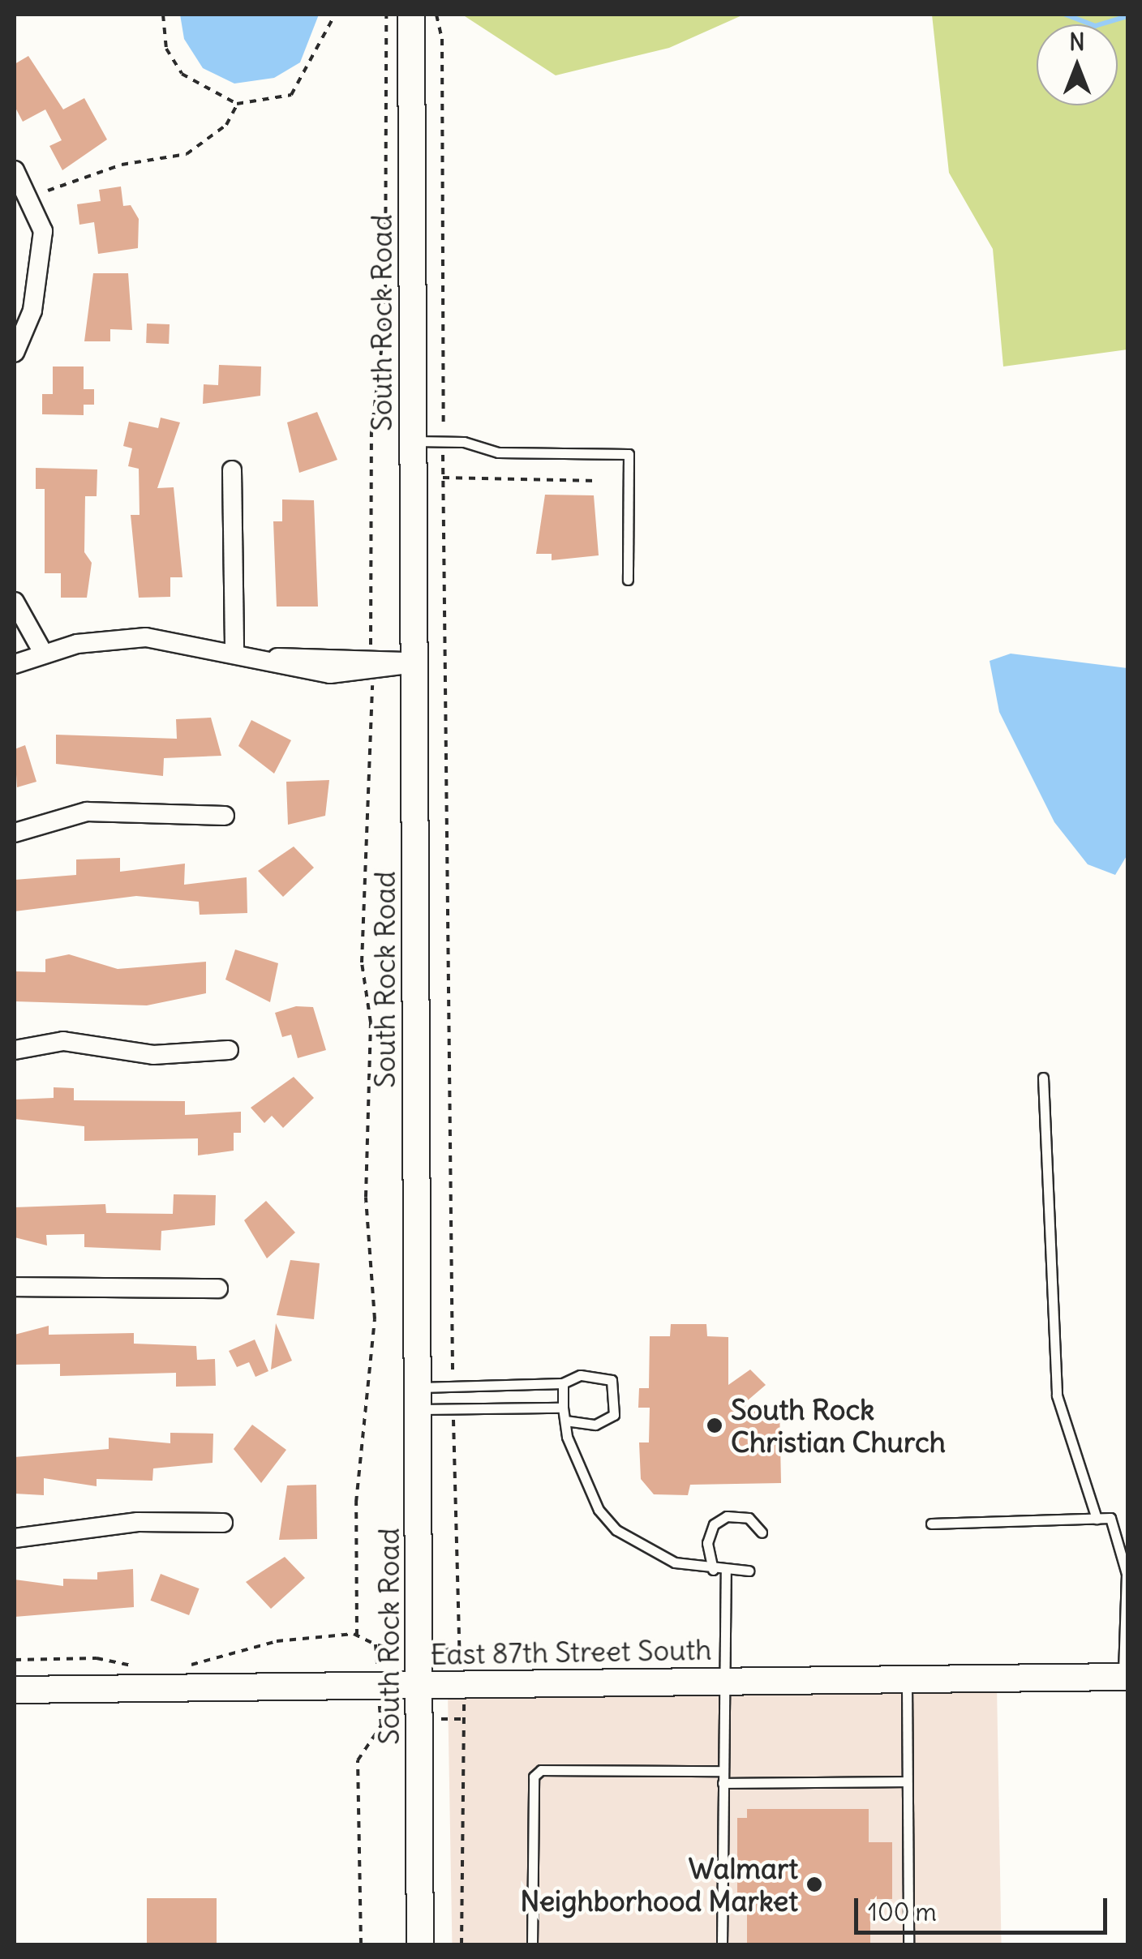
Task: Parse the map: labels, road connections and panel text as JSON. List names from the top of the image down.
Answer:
{
  "streets": {
    "main road": ["South Rock Road", "East 87th Street South"]
  },
  "crossings": [
    ["South Rock Road", "East 87th Street South"]
  ],
  "places": ["South Rock Christian Church", "Walmart Neighborhood Market"],
  "scale_bar": "100 m",
  "north": "top"
}
